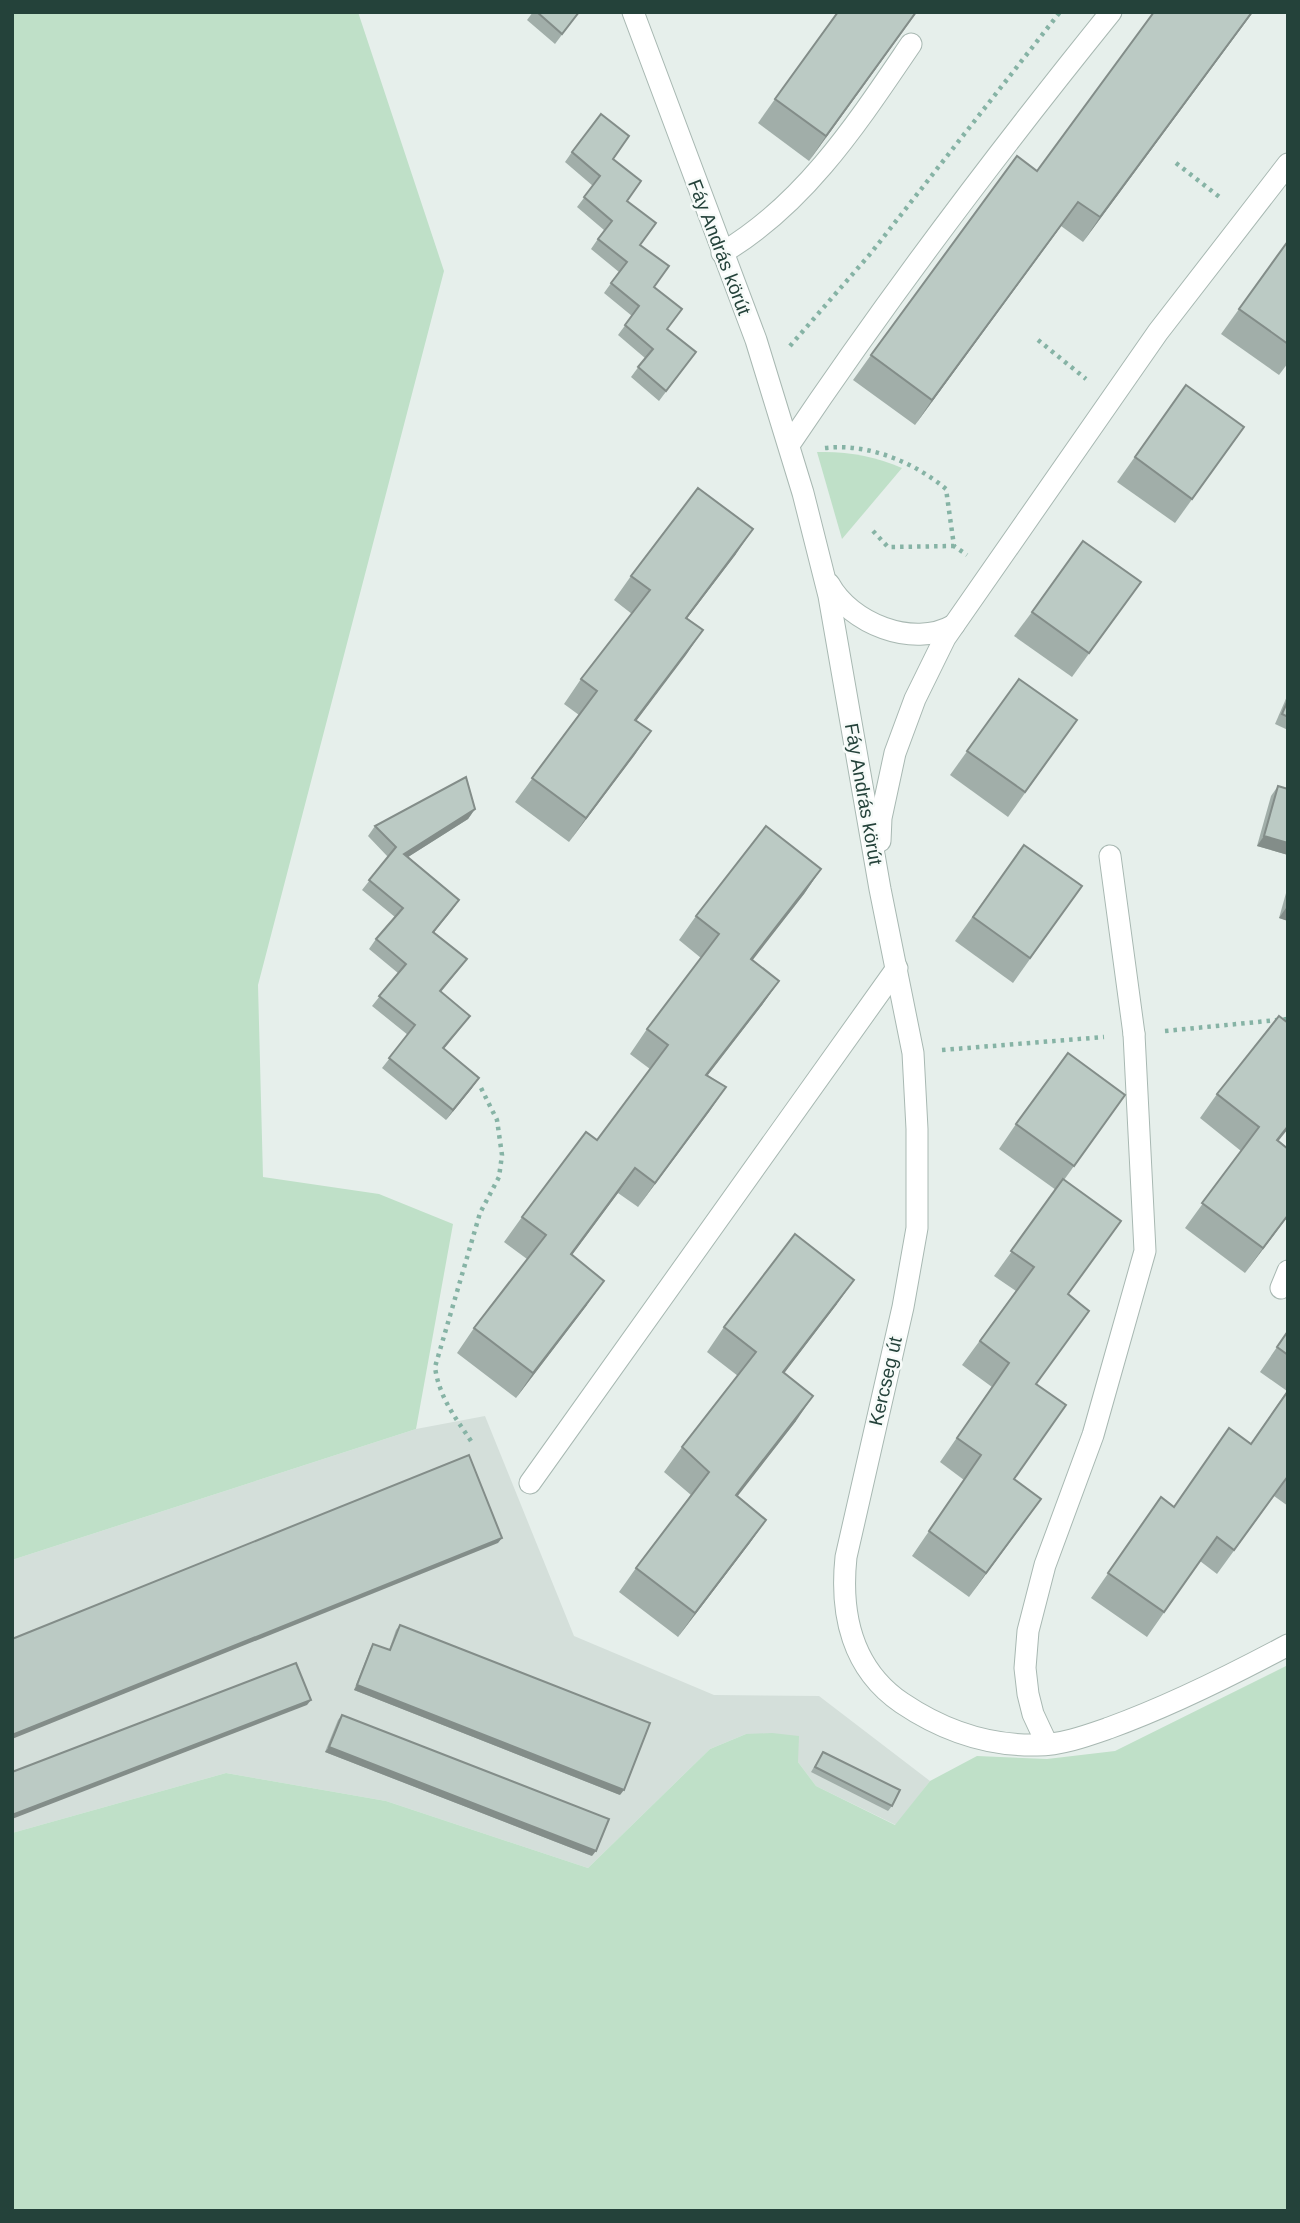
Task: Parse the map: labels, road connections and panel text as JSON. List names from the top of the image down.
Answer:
{
  "streets": {
    "street": ["Fáy András körút", "Kercseg út"]
  },
  "crossings": [
    ["Fáy András körút", "Kercseg út"]
  ]
}
